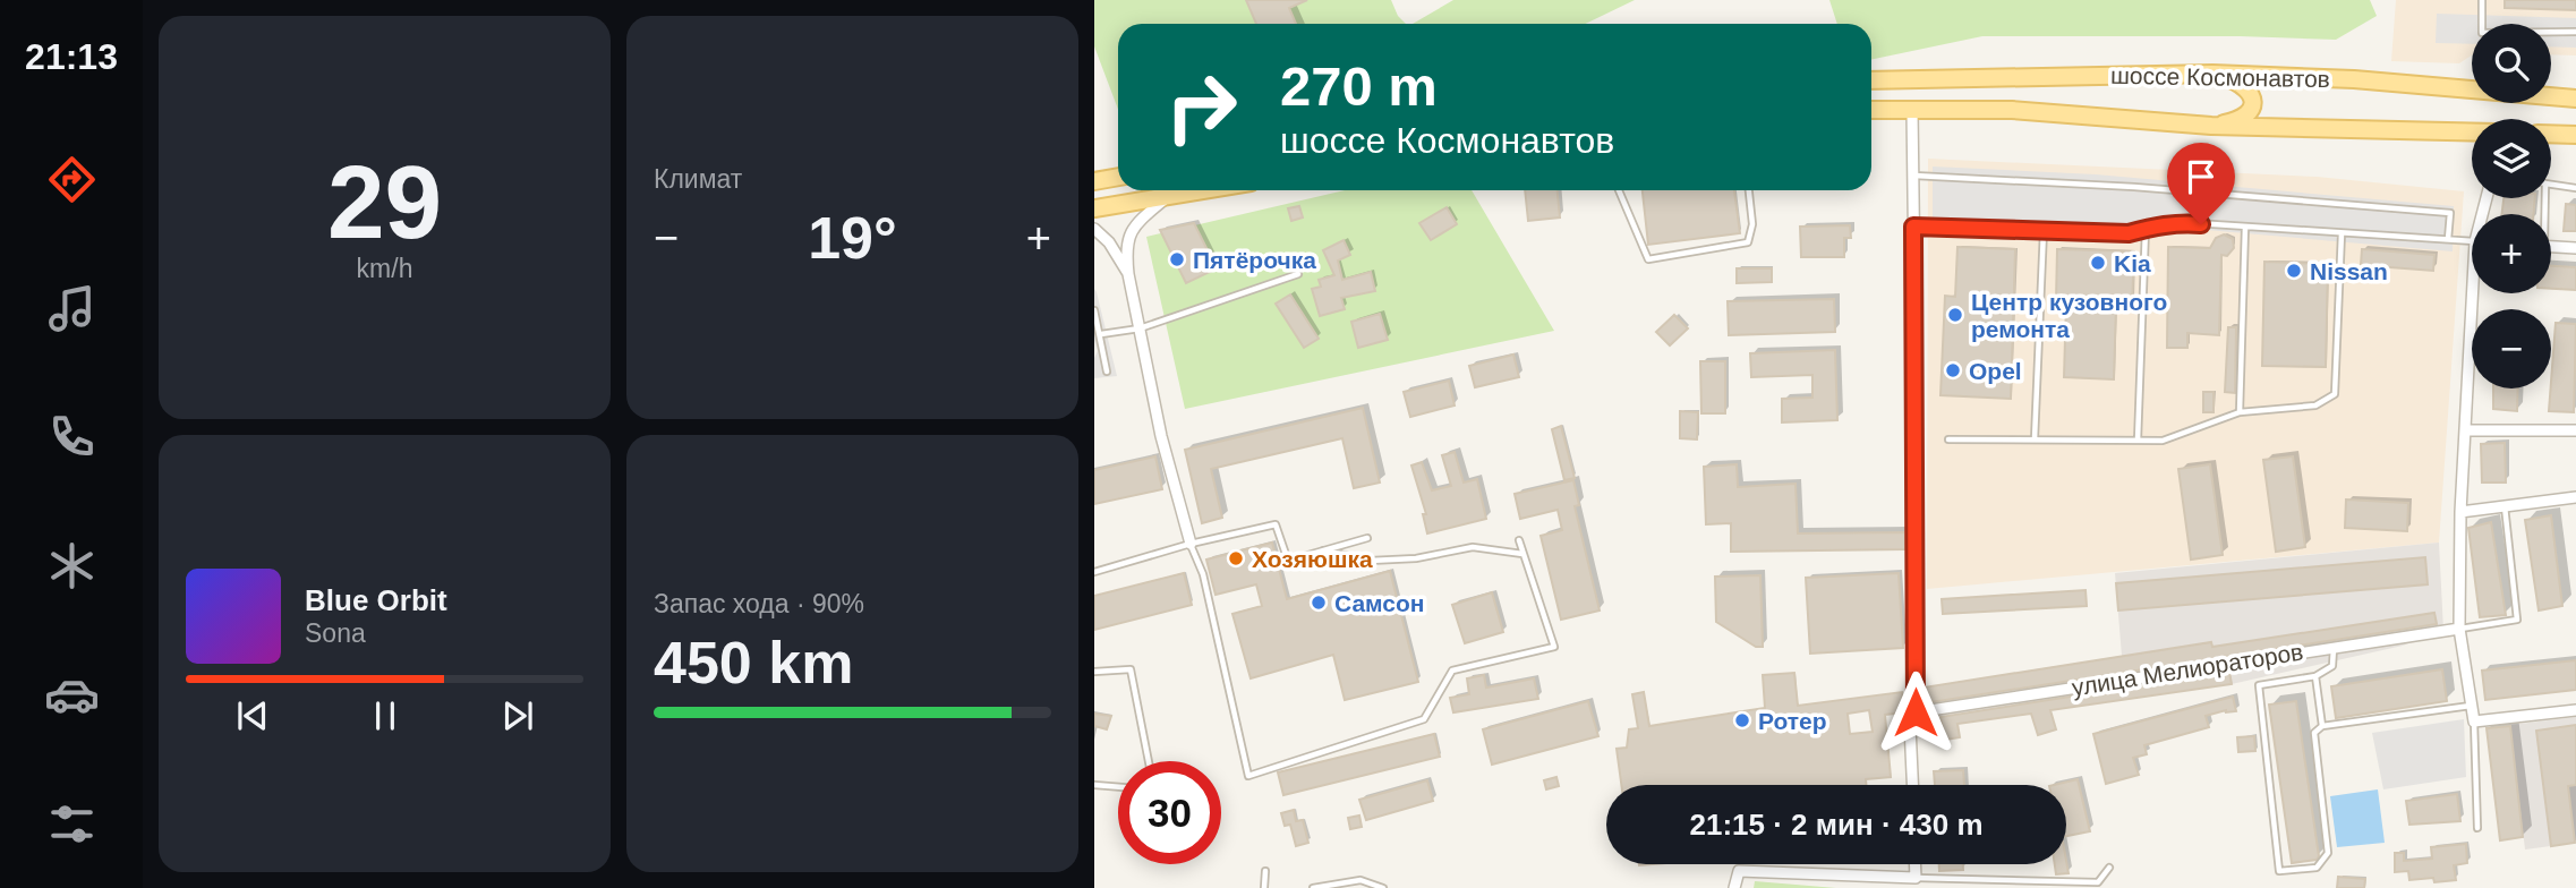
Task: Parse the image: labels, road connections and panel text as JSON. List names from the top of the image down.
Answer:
{
  "streets": {
    "main road": ["шоссе Космонавтов"],
    "street": ["улица Мелиораторов"]
  },
  "places": [
    "Пятёрочка",
    "Kia",
    "Nissan",
    "Центр кузовного ремонта",
    "Opel",
    "Хозяюшка",
    "Самсон",
    "Ротер"
  ],
  "page": {
    "tabs": "21:13",
    "tile": [
      ["29", "km/h"],
      "Климат",
      ["Запас хода · 90%", "450 km"]
    ],
    "map_buttons": ["+", "−"],
    "turn": ["270 m", "шоссе Космонавтов"],
    "heat": ["−", "19°", "+"],
    "song": ["Blue Orbit", "Sona"],
    "limit": "30",
    "trip": "21:15 · 2 мин · 430 m"
  }
}
